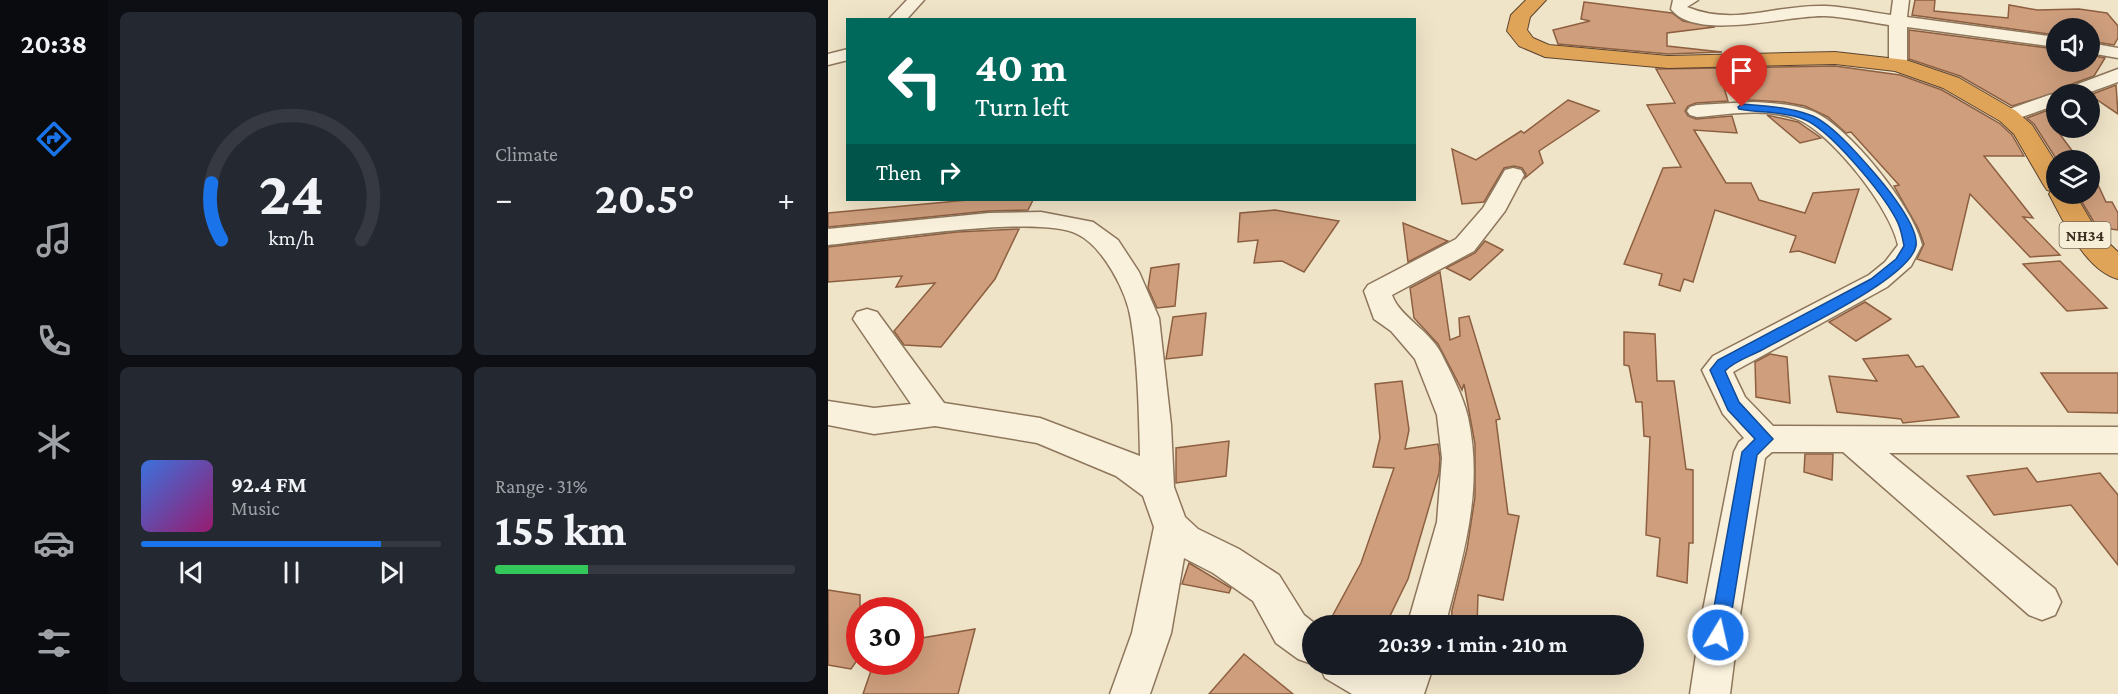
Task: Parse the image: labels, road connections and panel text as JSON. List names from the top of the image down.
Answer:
{
  "streets": {
    "highway": ["NH34"]
  },
  "page": {
    "tabs": "20:38",
    "tile": [
      "Climate",
      ["Range · 31%", "155 km"]
    ],
    "turn": ["40 m", "Turn left"],
    "then": "Then",
    "heat": ["−", "20.5°", "+"],
    "song": ["92.4 FM", "Music"],
    "limit": "30",
    "trip": "20:39 · 1 min · 210 m",
    "gauge": ["24", "km/h"]
  }
}
